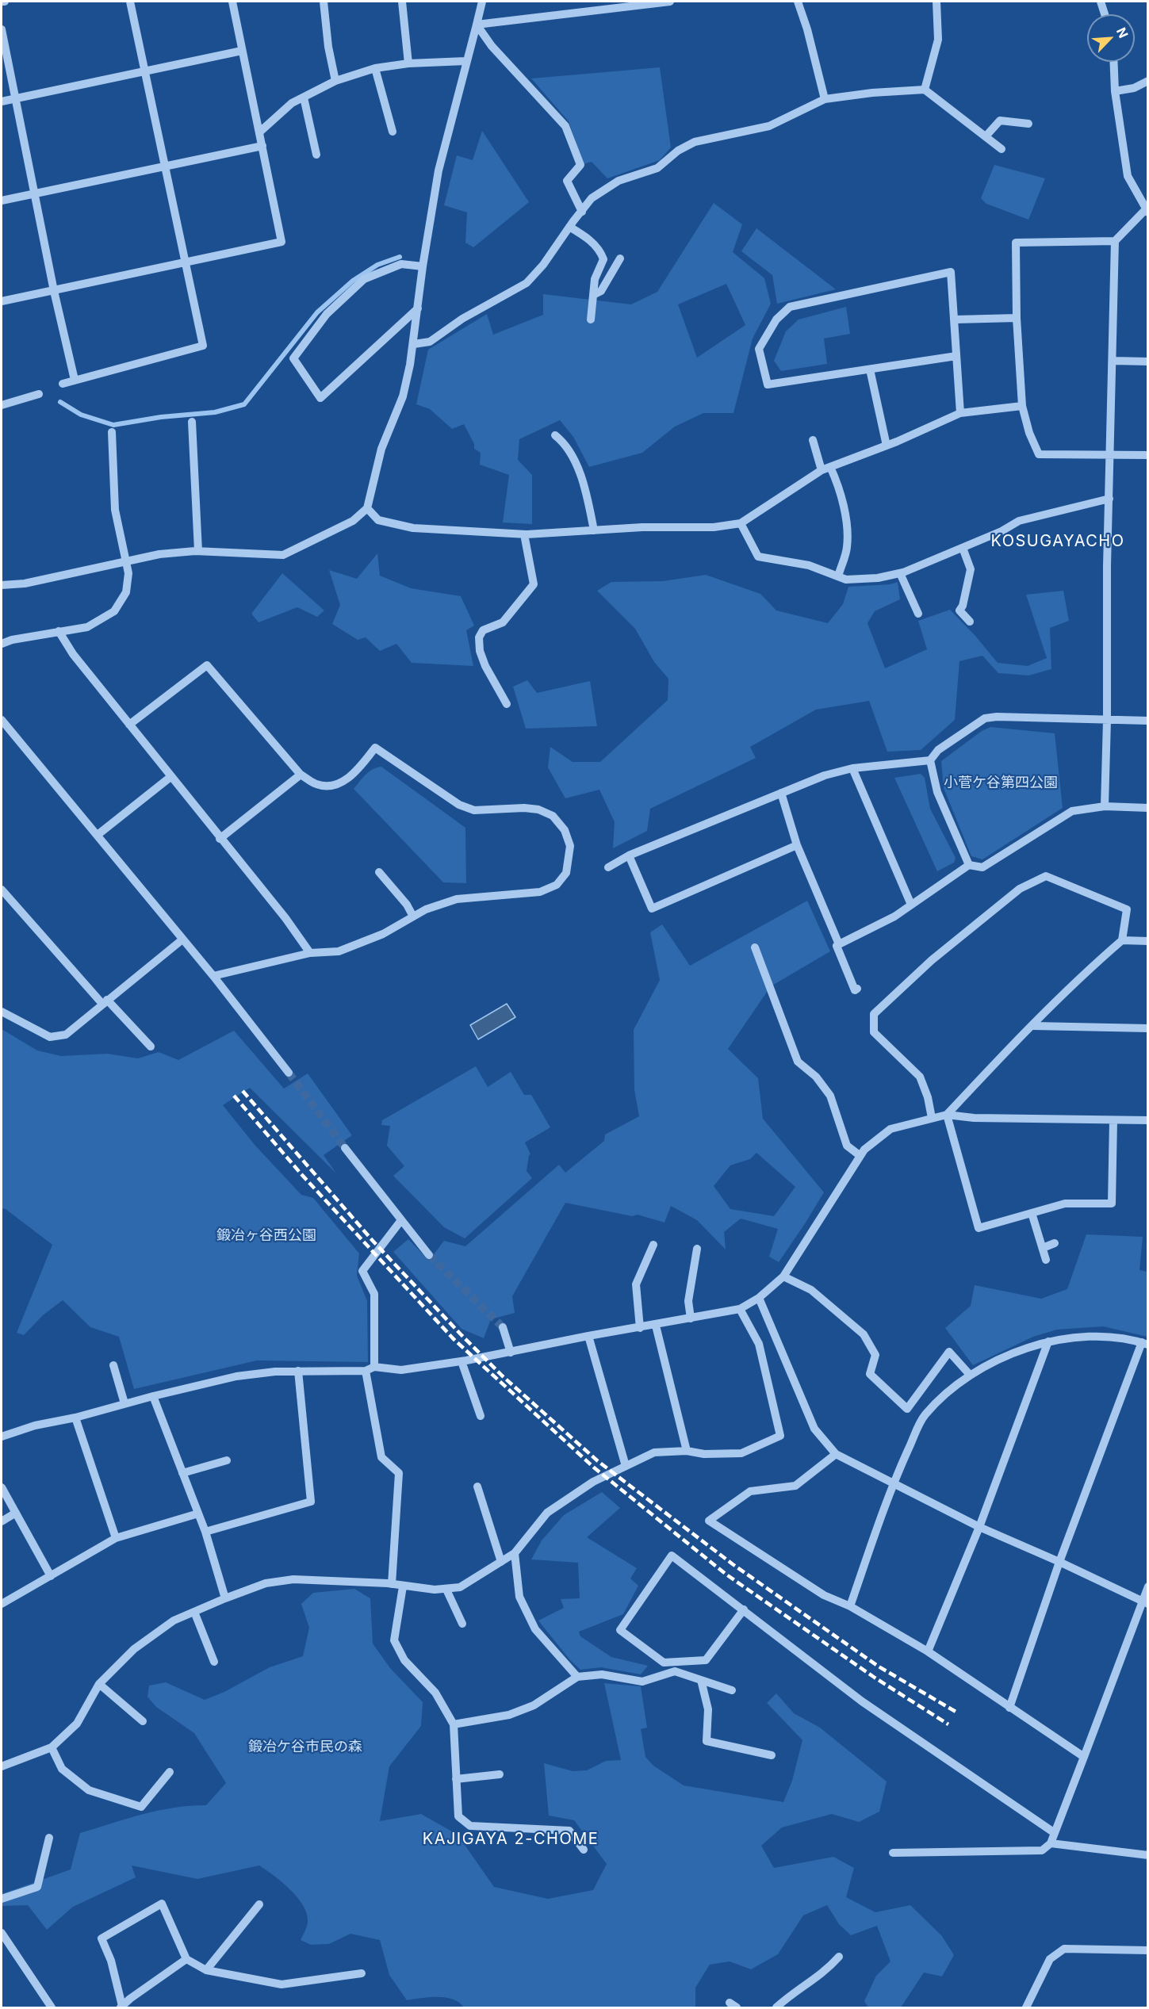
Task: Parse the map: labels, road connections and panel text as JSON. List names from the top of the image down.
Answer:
{
  "districts": ["KOSUGAYACHO", "KAJIGAYA 2-CHOME"],
  "parks": ["小菅ケ谷第四公園", "鍛冶ヶ谷西公園", "鍛冶ケ谷市民の森"],
  "north": "top right"
}
